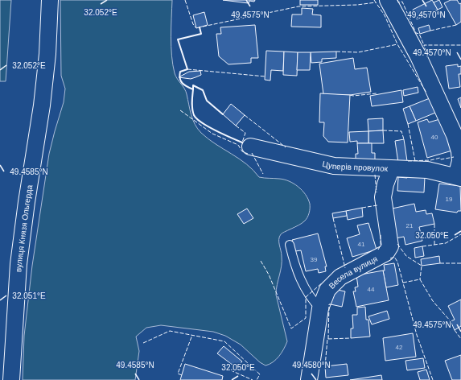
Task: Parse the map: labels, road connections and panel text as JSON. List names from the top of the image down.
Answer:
{
  "streets": {
    "street": ["Цуперів провулок", "вулиця Князя Ольгерда", "Весела вулиця"]
  },
  "crossings": [
    ["Цуперів провулок", "Весела вулиця"]
  ],
  "house_numbers": [
    "40",
    "19",
    "21",
    "41",
    "39",
    "44",
    "42"
  ],
  "coordinates": [
    "32.052°E",
    "49.4575°N",
    "49.4570°N",
    "49.4585°N",
    "32.050°E",
    "32.051°E",
    "49.4580°N"
  ]
}
